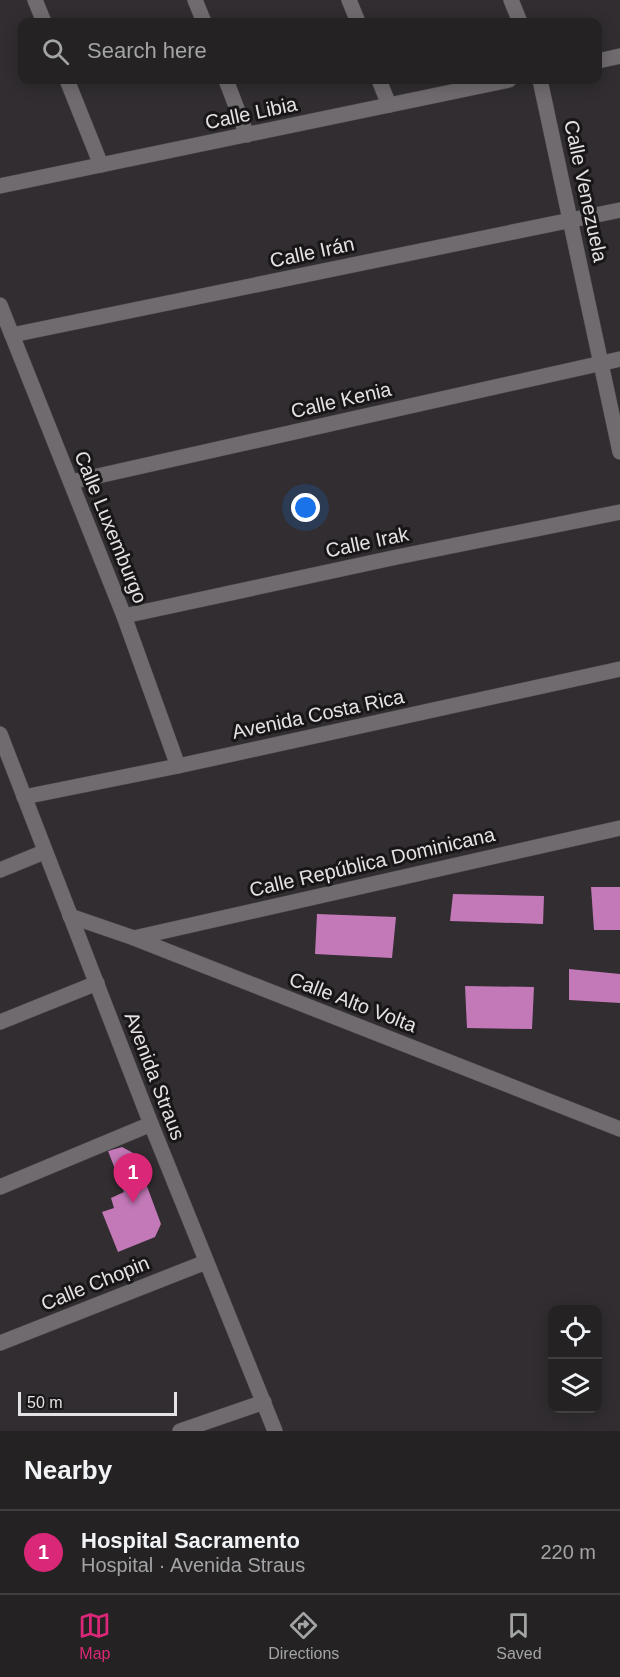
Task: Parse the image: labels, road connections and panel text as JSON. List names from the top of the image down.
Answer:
{
  "streets": {
    "street": [
      "Calle Libia",
      "Calle Venezuela",
      "Calle Irán",
      "Calle Kenia",
      "Calle Luxemburgo",
      "Calle Irak",
      "Avenida Costa Rica",
      "Calle República Dominicana",
      "Calle Alto Volta",
      "Avenida Straus",
      "Calle Chopin"
    ]
  },
  "crossings": [
    ["Calle Venezuela", "Calle Irán"],
    ["Calle Venezuela", "Calle Kenia"],
    ["Calle Irán", "Calle Luxemburgo"],
    ["Calle Kenia", "Calle Luxemburgo"],
    ["Calle Luxemburgo", "Calle Irak"],
    ["Calle Luxemburgo", "Avenida Costa Rica"],
    ["Avenida Costa Rica", "Avenida Straus"],
    ["Calle República Dominicana", "Calle Alto Volta"],
    ["Calle Alto Volta", "Avenida Straus"],
    ["Avenida Straus", "Calle Chopin"]
  ],
  "scale_bar": "50 m",
  "page": {
    "search": "Search here",
    "pins": "1",
    "scale": "50 m",
    "heading": "Nearby",
    "list": [
      {
        "mark": "1",
        "name": "Hospital Sacramento",
        "note": "Hospital · Avenida Straus",
        "value": "220 m"
      }
    ],
    "nav": ["Map", "Directions", "Saved"]
  }
}
